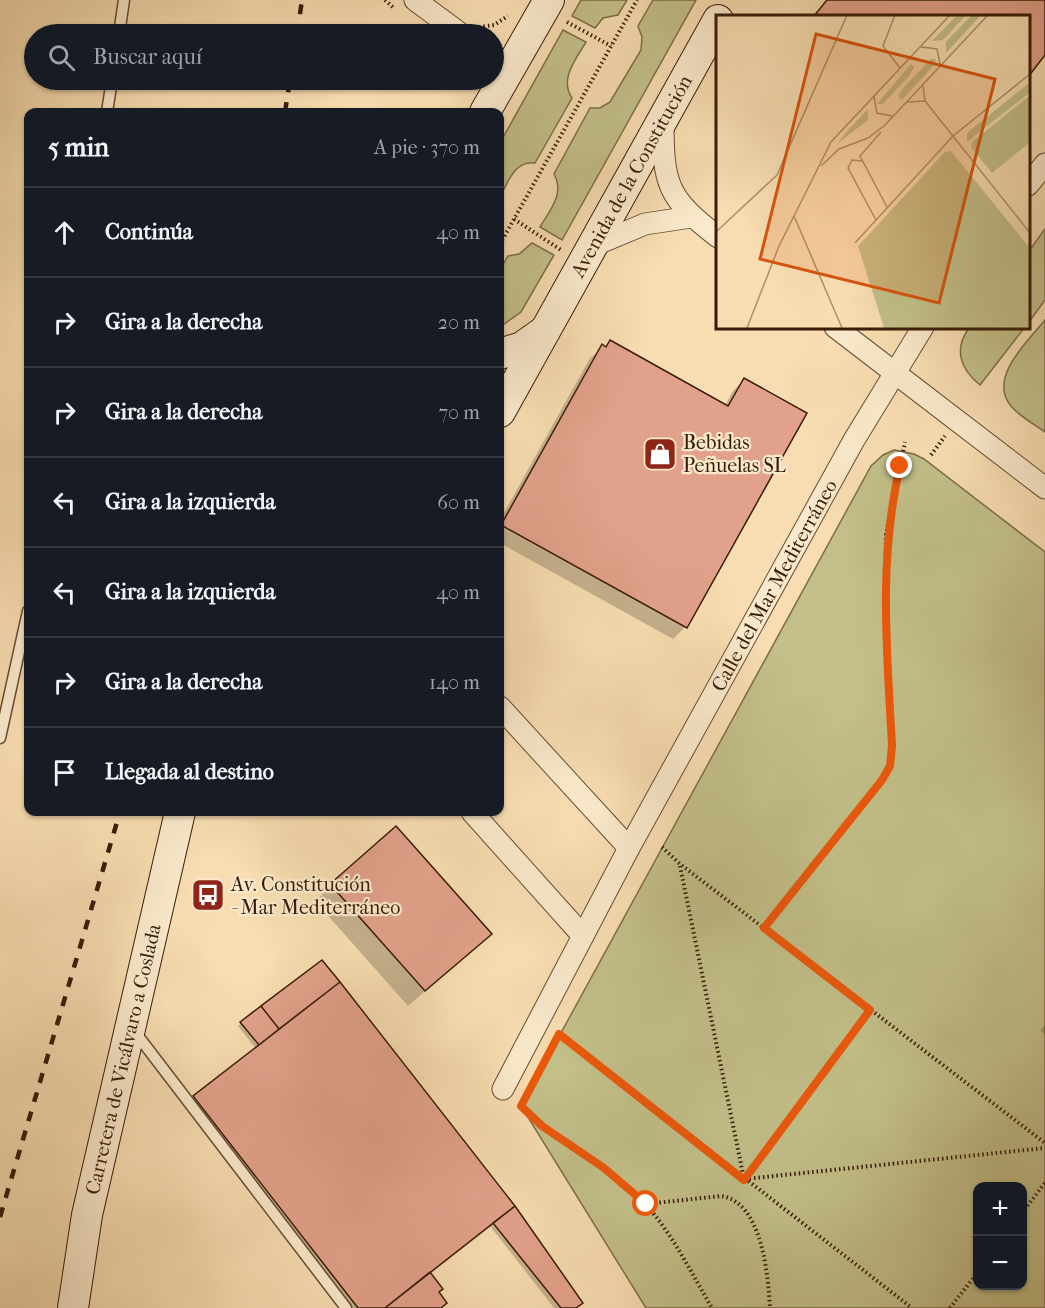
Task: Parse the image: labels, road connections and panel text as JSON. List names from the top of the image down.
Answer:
{
  "streets": {
    "street": ["Avenida de la Constitución", "Calle del Mar Mediterráneo", "Carretera de Vicálvaro a Coslada"]
  },
  "places": {
    "shop": ["Bebidas Peñuelas SL"],
    "bus stop": ["Av. Constitución - Mar Mediterráneo"]
  },
  "page": {
    "search": "Buscar aquí",
    "heading": ["5 min", "A pie · 370 m"],
    "list": [
      ["Continúa", "40 m"],
      ["Gira a la derecha", "20 m"],
      ["Gira a la derecha", "70 m"],
      ["Gira a la izquierda", "60 m"],
      ["Gira a la izquierda", "40 m"],
      ["Gira a la derecha", "140 m"],
      "Llegada al destino"
    ],
    "map_buttons": ["+", "−"]
  }
}
